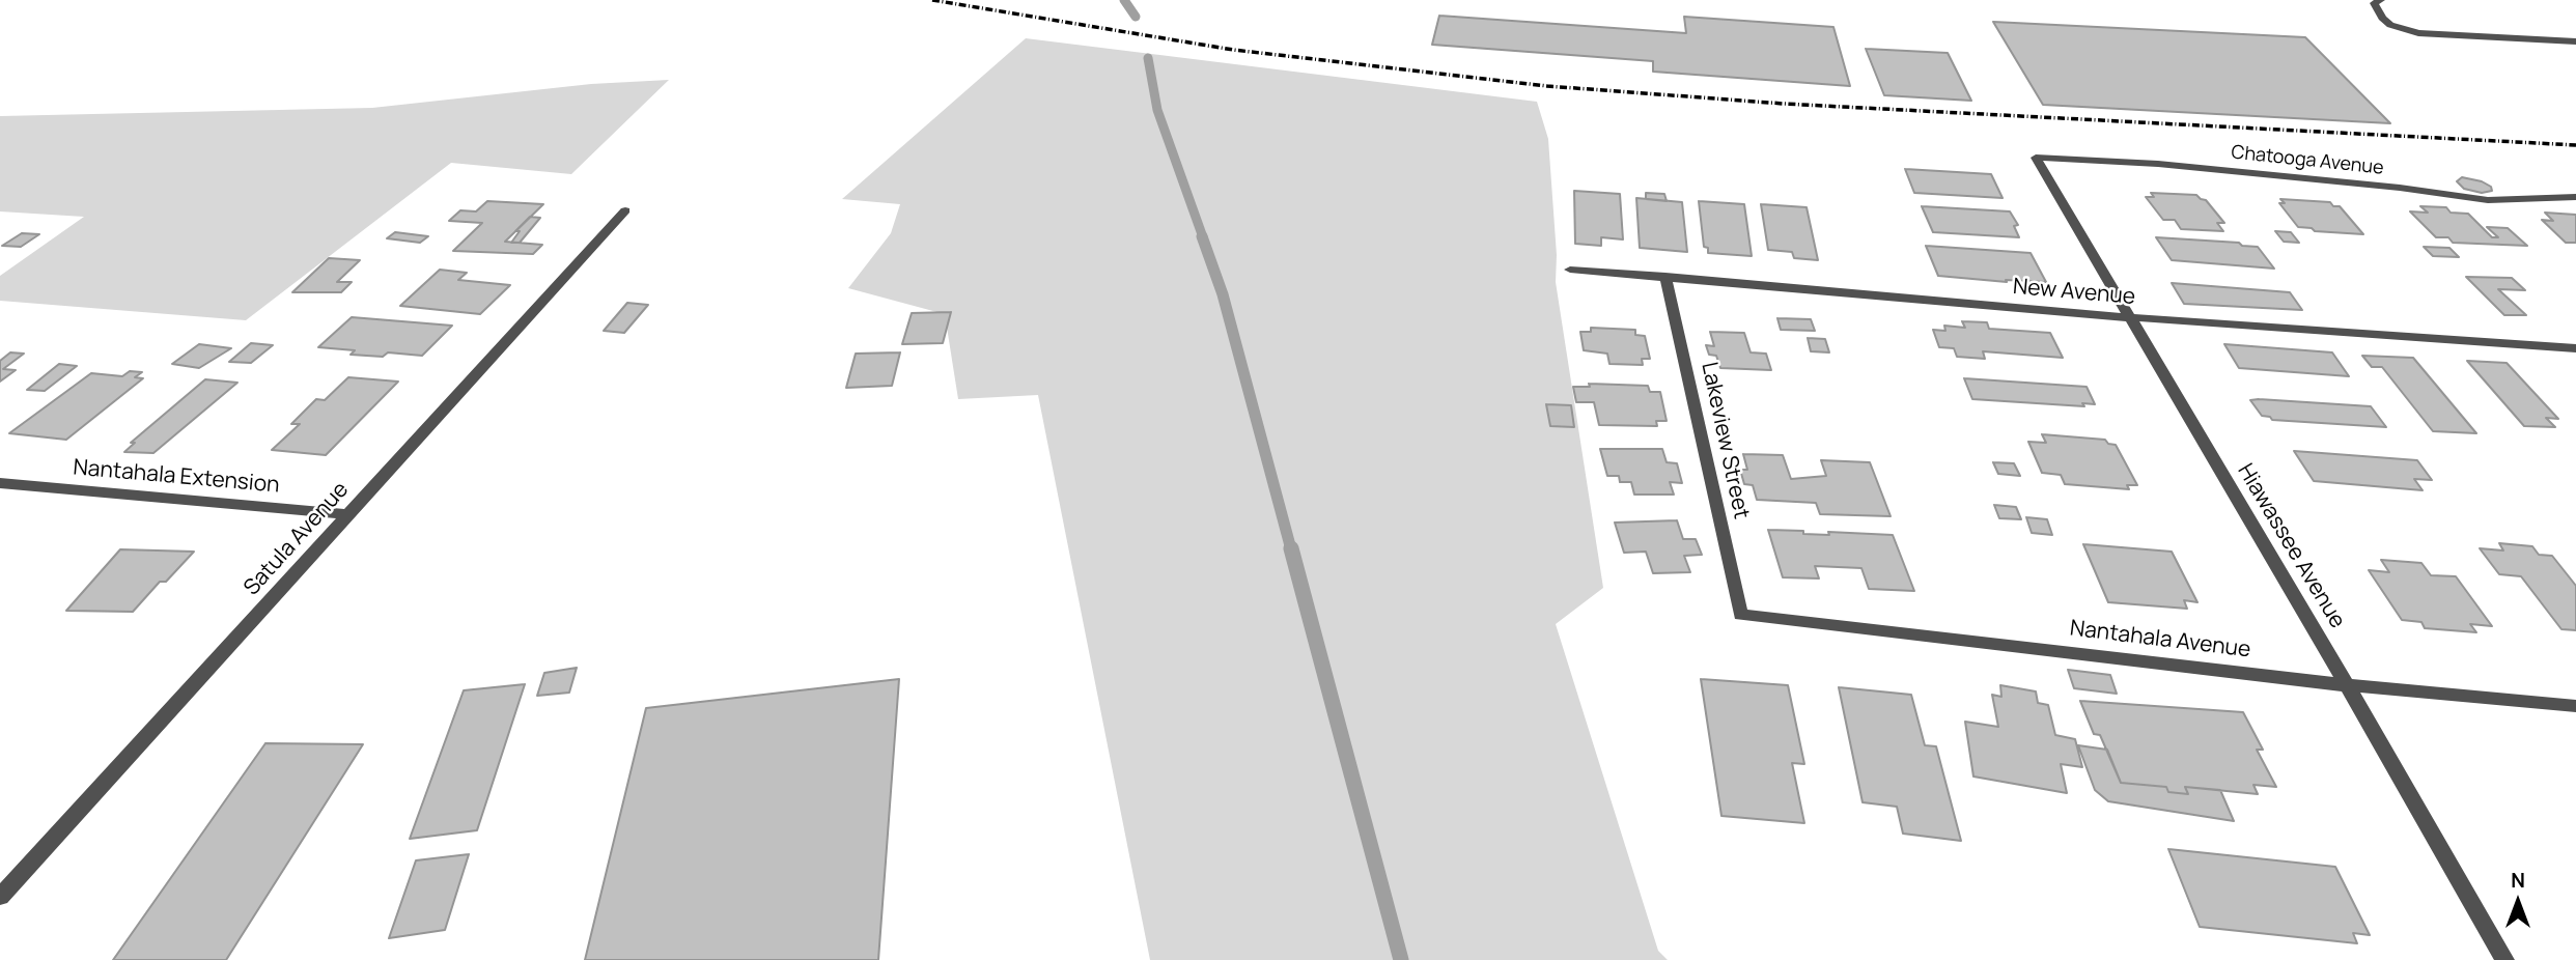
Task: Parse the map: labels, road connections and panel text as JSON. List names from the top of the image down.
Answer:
{
  "streets": {
    "street": [
      "Chatooga Avenue",
      "New Avenue",
      "Lakeview Street",
      "Nantahala Extension",
      "Satula Avenue",
      "Hiawassee Avenue",
      "Nantahala Avenue"
    ]
  },
  "crossings": [
    ["Chatooga Avenue", "Hiawassee Avenue"],
    ["New Avenue", "Lakeview Street"],
    ["New Avenue", "Hiawassee Avenue"],
    ["Lakeview Street", "Nantahala Avenue"],
    ["Nantahala Extension", "Satula Avenue"],
    ["Hiawassee Avenue", "Nantahala Avenue"]
  ],
  "north": "top"
}
